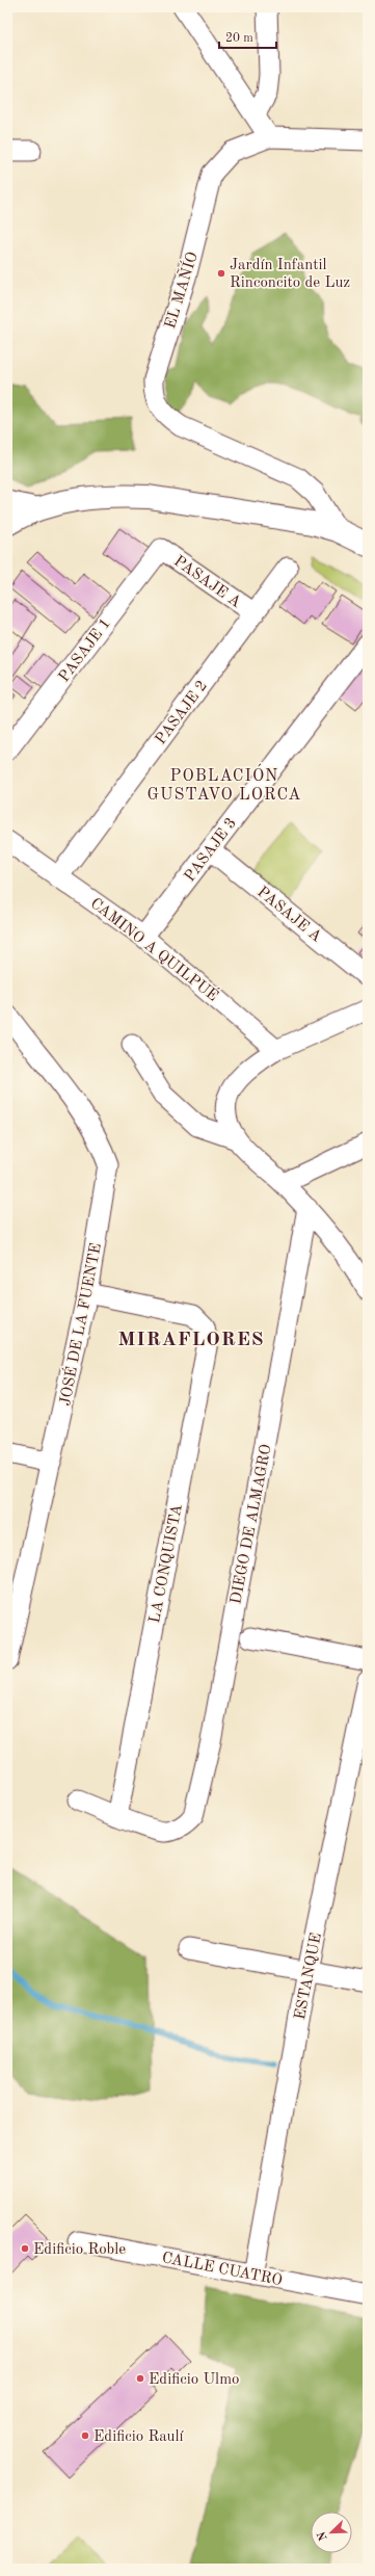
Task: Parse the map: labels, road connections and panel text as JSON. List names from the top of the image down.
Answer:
{
  "streets": {
    "street": [
      "EL MAÑÍO",
      "PASAJE A",
      "PASAJE 1",
      "PASAJE 2",
      "PASAJE 3",
      "CAMINO A QUILPUÉ",
      "JOSÉ DE LA FUENTE",
      "DIEGO DE ALMAGRO",
      "LA CONQUISTA",
      "ESTANQUE",
      "CALLE CUATRO"
    ]
  },
  "crossings": [
    ["PASAJE A", "PASAJE 1"],
    ["PASAJE A", "PASAJE 2"],
    ["PASAJE A", "PASAJE 3"],
    ["PASAJE 2", "CAMINO A QUILPUÉ"],
    ["PASAJE 3", "CAMINO A QUILPUÉ"],
    ["JOSÉ DE LA FUENTE", "LA CONQUISTA"],
    ["DIEGO DE ALMAGRO", "LA CONQUISTA"],
    ["ESTANQUE", "CALLE CUATRO"]
  ],
  "districts": ["POBLACIÓN GUSTAVO LORCA", "MIRAFLORES"],
  "places": [
    "Jardín Infantil Rinconcito de Luz",
    "Edificio Roble",
    "Edificio Ulmo",
    "Edificio Raulí"
  ],
  "scale_bar": "20 m",
  "north": "bottom left"
}
